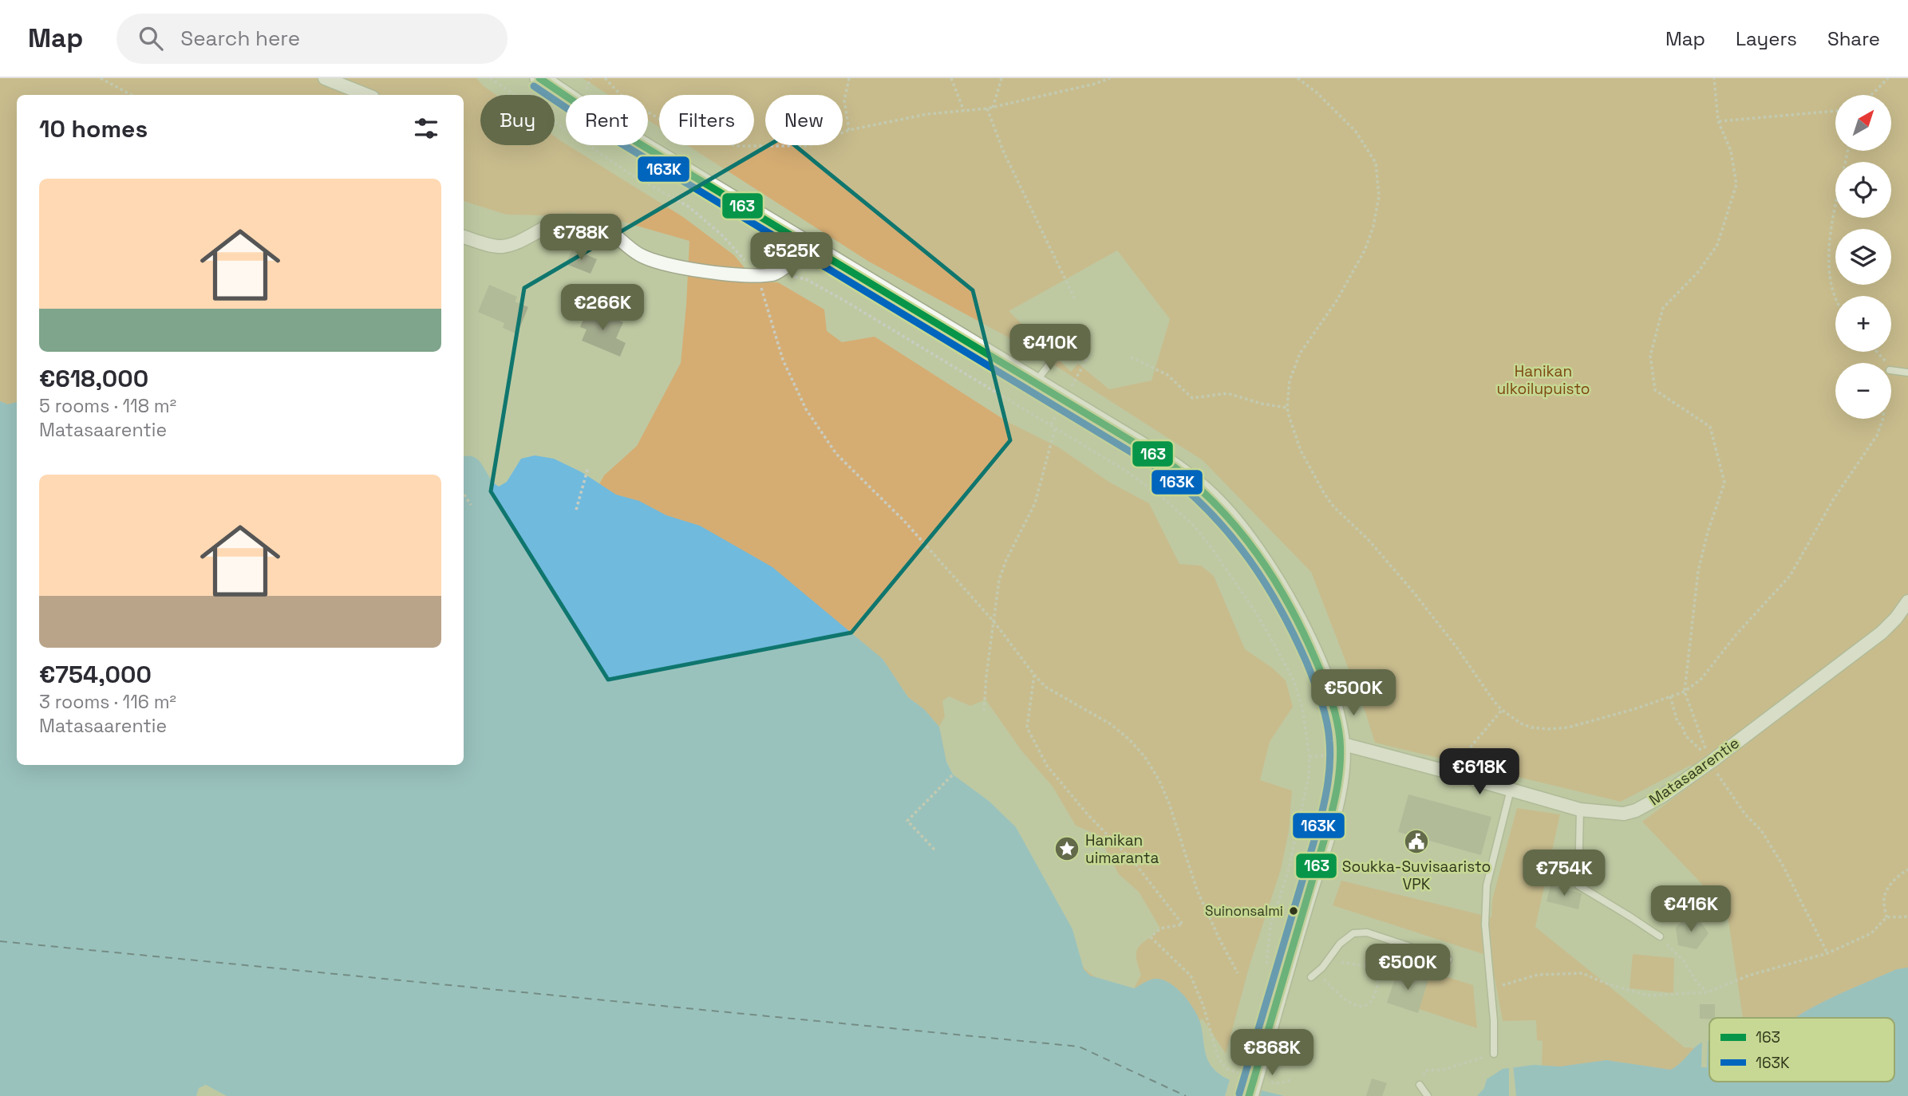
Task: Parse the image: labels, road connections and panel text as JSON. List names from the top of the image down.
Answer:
{
  "streets": {
    "street": ["Matasaarentie"]
  },
  "parks": ["Hanikan ulkoilupuisto"],
  "places": {
    "public building": ["Soukka-Suvisaaristo VPK"],
    "place": ["Hanikan uimaranta"],
    "other": ["Suinonsalmi"]
  },
  "lines": ["transit line 163", "transit line 163K"],
  "legend": ["163", "163K"],
  "north": "top right",
  "page": {
    "header": "Map",
    "search": "Search here",
    "nav": ["Map", "Layers", "Share"],
    "map_buttons": ["+", "−"],
    "chip": [
      "Buy",
      "Rent",
      "Filters",
      "New"
    ],
    "heading": "10 homes",
    "list": [
      {
        "name": "€618,000",
        "note": "5 rooms · 118 m² · Matasaarentie"
      },
      {
        "name": "€754,000",
        "note": "3 rooms · 116 m² · Matasaarentie"
      }
    ],
    "price": [
      "€788K",
      "€525K",
      "€266K",
      "€410K",
      "€500K",
      "€618K",
      "€754K",
      "€416K",
      "€500K",
      "€868K"
    ]
  }
}
